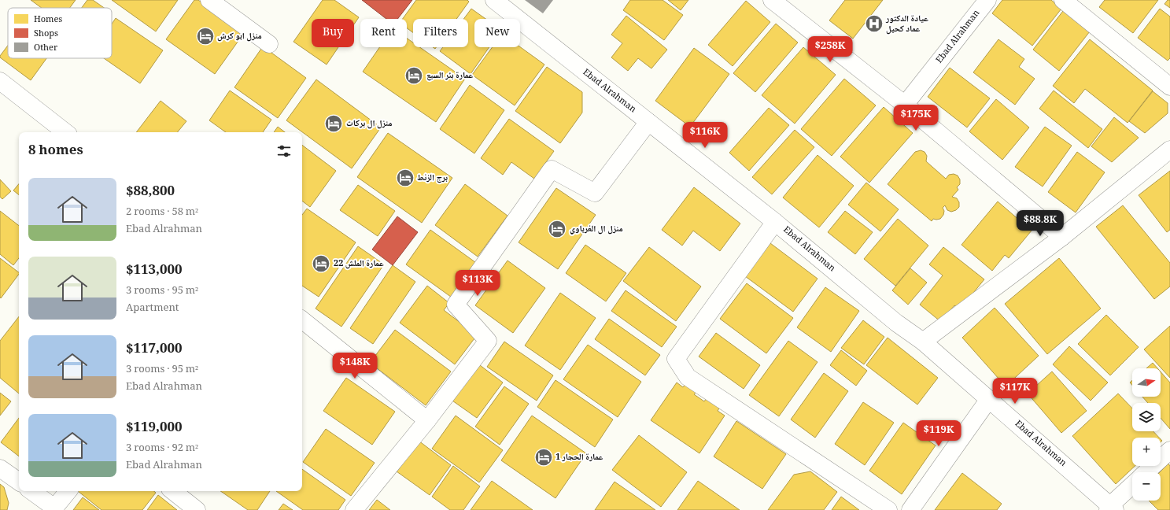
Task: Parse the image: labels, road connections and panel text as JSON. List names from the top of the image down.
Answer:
{
  "streets": {
    "street": ["Ebad Alrahman"]
  },
  "places": {
    "hospital": ["عيادة الدكتور عماد كحيل"],
    "hotel": [
      "منزل ابو كرش",
      "عمارة بئر السبع",
      "منزل ال بركات",
      "برج الزنط",
      "منزل ال الغرباوي",
      "عمارة الملش 22",
      "عمارة الحجار 1"
    ]
  },
  "legend": ["Homes", "Shops", "Other"],
  "north": "right",
  "page": {
    "chip": [
      "Buy",
      "Rent",
      "Filters",
      "New"
    ],
    "price": [
      "$258K",
      "$175K",
      "$116K",
      "$88.8K",
      "$113K",
      "$148K",
      "$117K",
      "$119K"
    ],
    "heading": "8 homes",
    "list": [
      {
        "name": "$88,800",
        "note": "2 rooms · 58 m² · Ebad Alrahman"
      },
      {
        "name": "$113,000",
        "note": "3 rooms · 95 m² · Apartment"
      },
      {
        "name": "$117,000",
        "note": "3 rooms · 95 m² · Ebad Alrahman"
      },
      {
        "name": "$119,000",
        "note": "3 rooms · 92 m² · Ebad Alrahman"
      }
    ],
    "map_buttons": ["+", "−"]
  }
}
